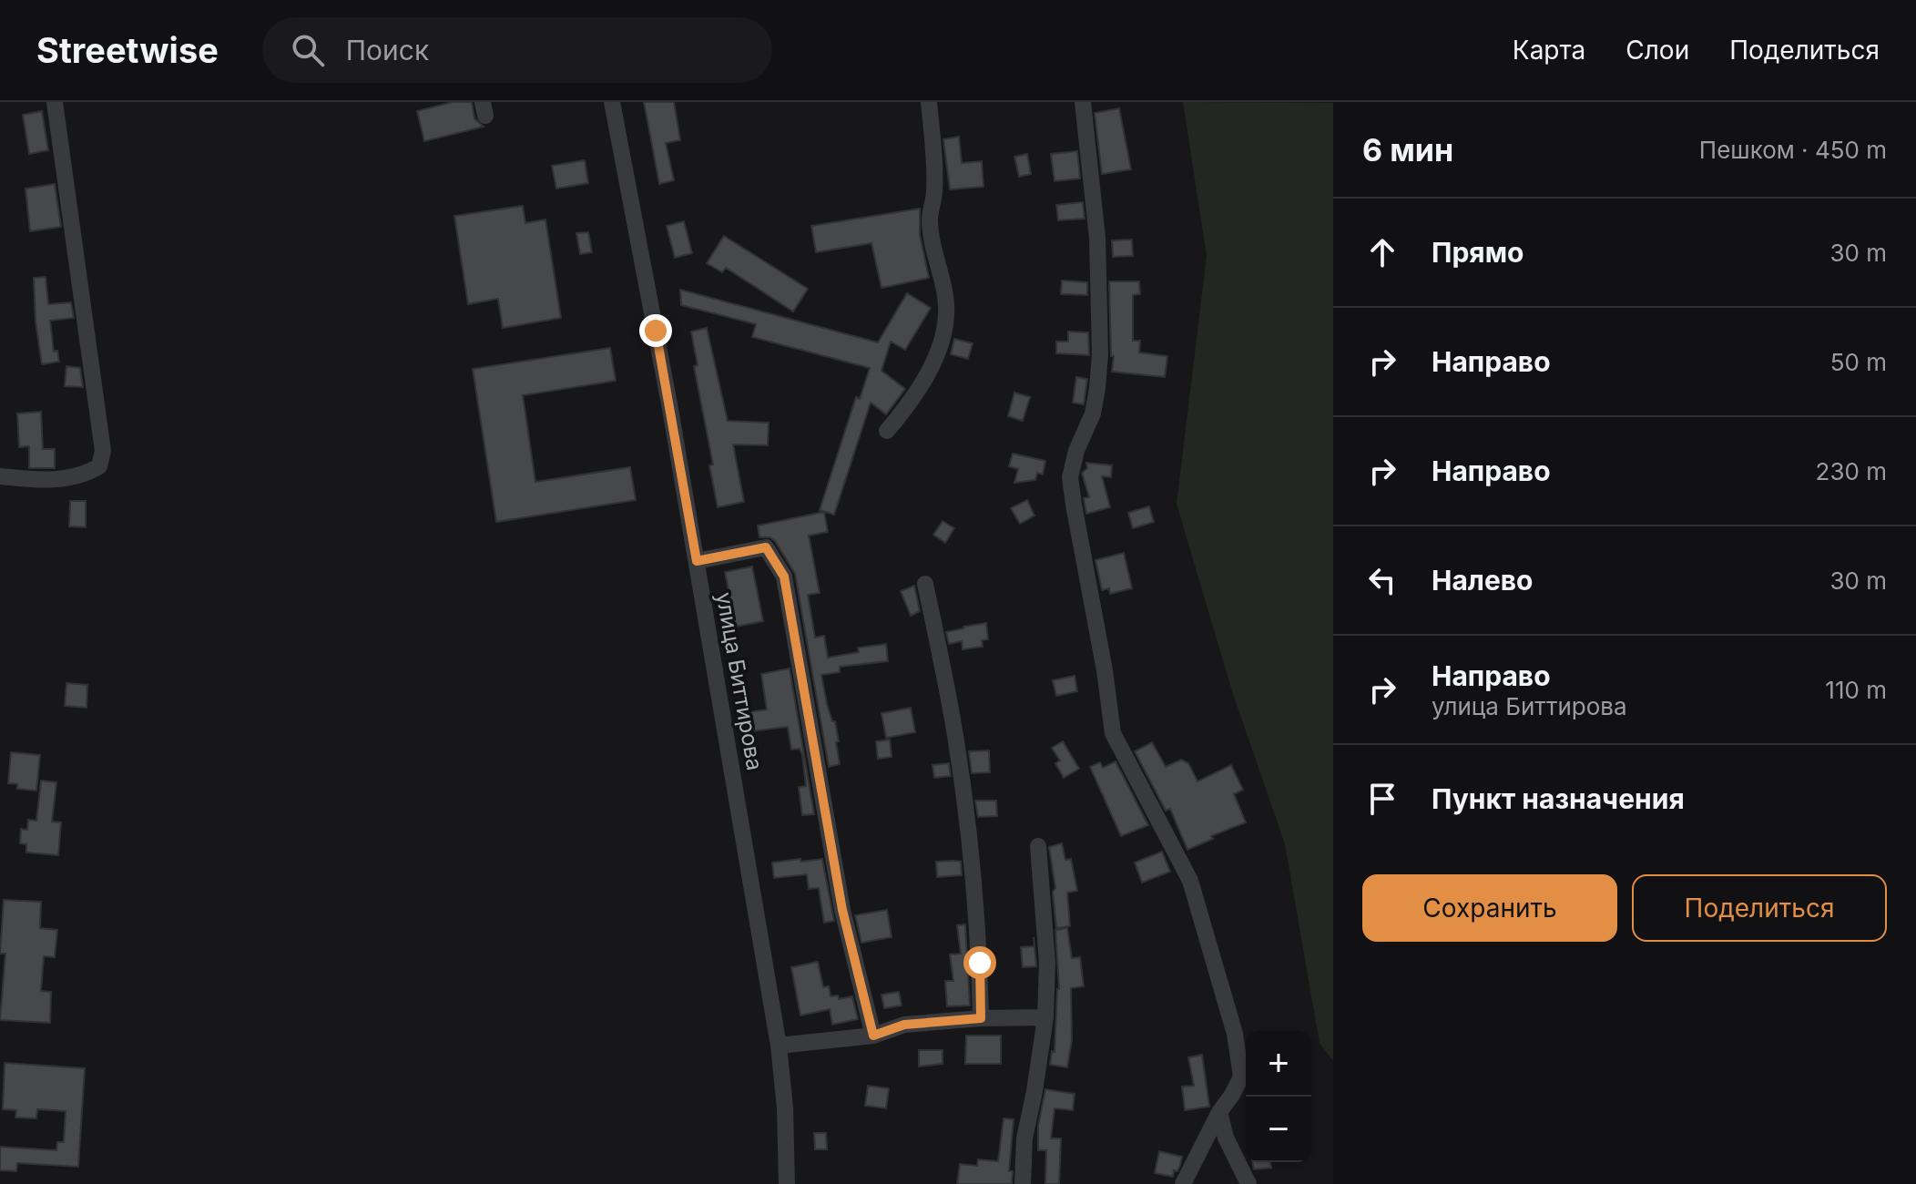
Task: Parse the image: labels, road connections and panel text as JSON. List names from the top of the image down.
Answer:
{
  "streets": {
    "street": ["улица Биттирова"]
  },
  "page": {
    "header": "Streetwise",
    "search": "Поиск",
    "nav": ["Карта", "Слои", "Поделиться"],
    "heading": ["6 мин", "Пешком · 450 m"],
    "list": [
      ["Прямо", "30 m"],
      ["Направо", "50 m"],
      ["Направо", "230 m"],
      ["Налево", "30 m"],
      ["Направо", "улица Биттирова", "110 m"],
      "Пункт назначения"
    ],
    "buttons": ["Сохранить", "Поделиться"],
    "map_buttons": ["+", "−"]
  }
}
